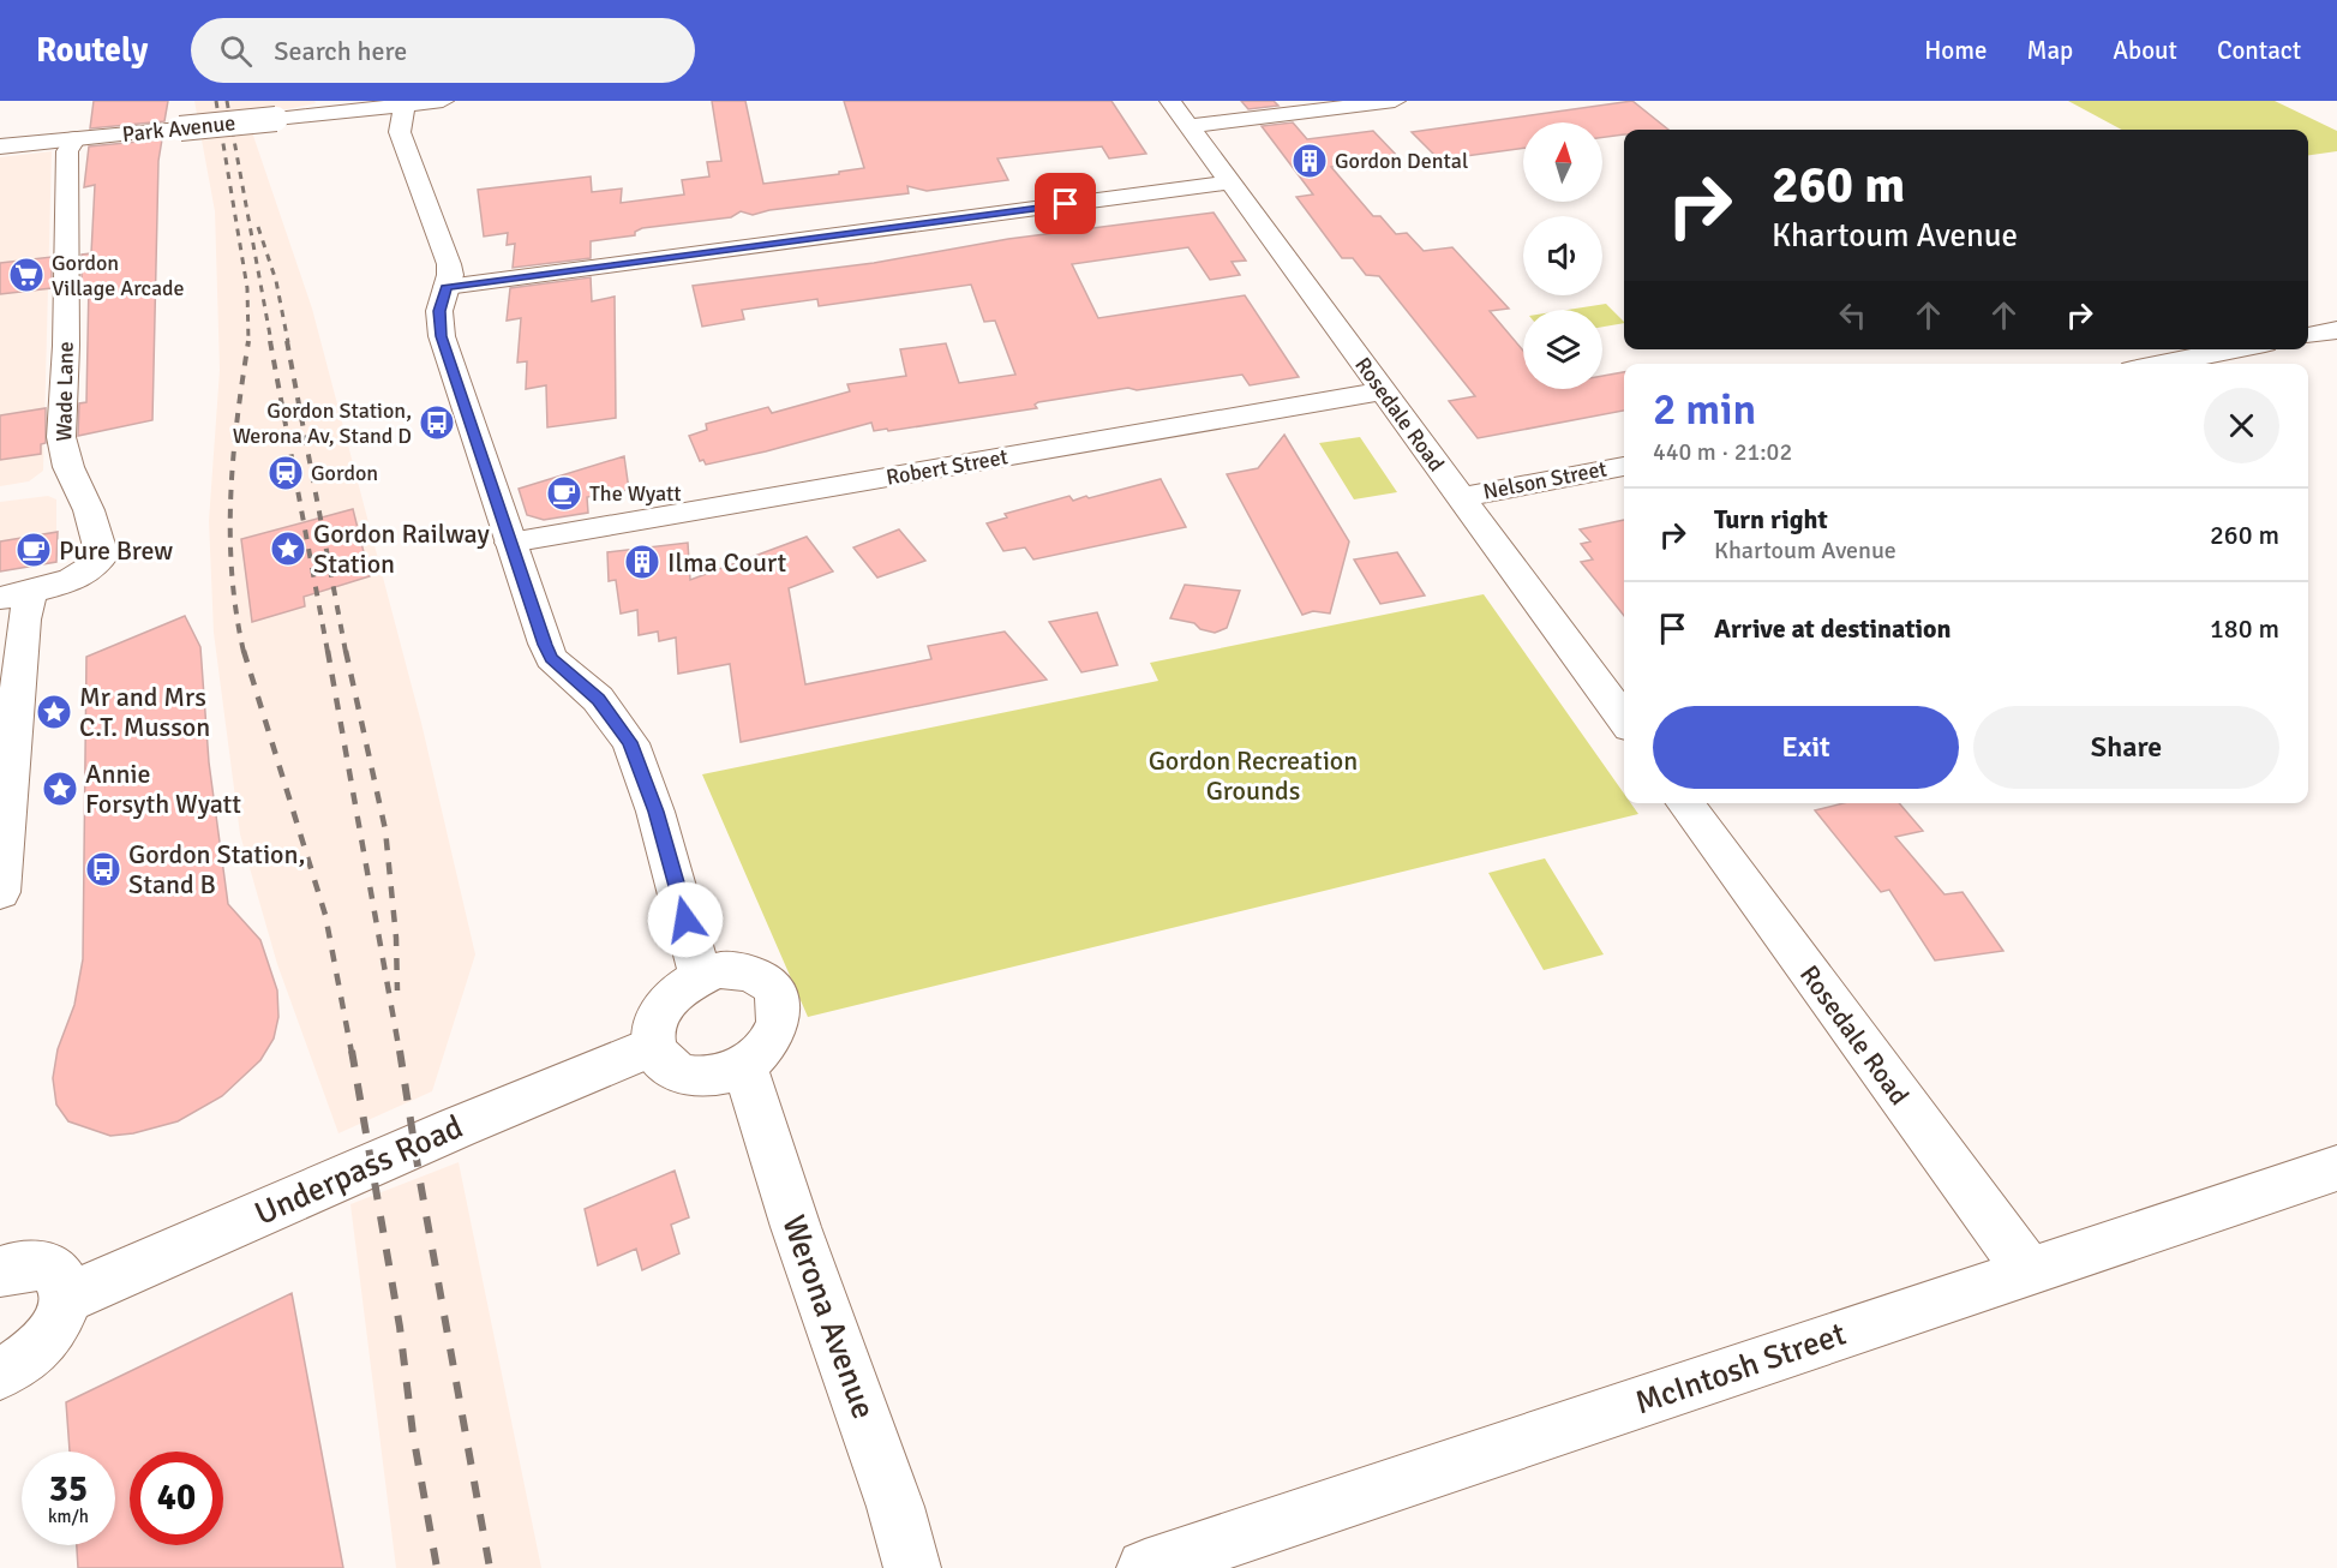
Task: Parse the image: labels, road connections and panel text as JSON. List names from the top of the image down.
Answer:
{
  "streets": {
    "street": [
      "Park Avenue",
      "Wade Lane",
      "Rosedale Road",
      "Robert Street",
      "Nelson Street",
      "Underpass Road",
      "Werona Avenue",
      "McIntosh Street"
    ]
  },
  "crossings": [
    ["Park Avenue", "Wade Lane"],
    ["Rosedale Road", "Robert Street"],
    ["Rosedale Road", "Nelson Street"],
    ["Rosedale Road", "McIntosh Street"],
    ["Underpass Road", "Werona Avenue"]
  ],
  "parks": ["Gordon Recreation Grounds"],
  "places": {
    "building": ["Gordon Dental", "Ilma Court"],
    "supermarket": ["Gordon Village Arcade"],
    "bus stop": ["Gordon Station, Werona Av, Stand D", "Gordon Station, Stand B"],
    "station": ["Gordon"],
    "cafe": ["The Wyatt", "Pure Brew"],
    "place": ["Gordon Railway Station", "Mr and Mrs C.T. Musson", "Annie Forsyth Wyatt"]
  },
  "north": "top",
  "page": {
    "header": "Routely",
    "search": "Search here",
    "nav": [
      "Home",
      "Map",
      "About",
      "Contact"
    ],
    "turn": ["260 m", "Khartoum Avenue"],
    "heading": ["2 min", "440 m · 21:02"],
    "list": [
      {
        "name": "Turn right",
        "note": "Khartoum Avenue",
        "value": "260 m"
      },
      {
        "name": "Arrive at destination",
        "value": "180 m"
      }
    ],
    "buttons": ["Exit", "Share"],
    "speed": "35 km/h",
    "limit": "40"
  }
}
